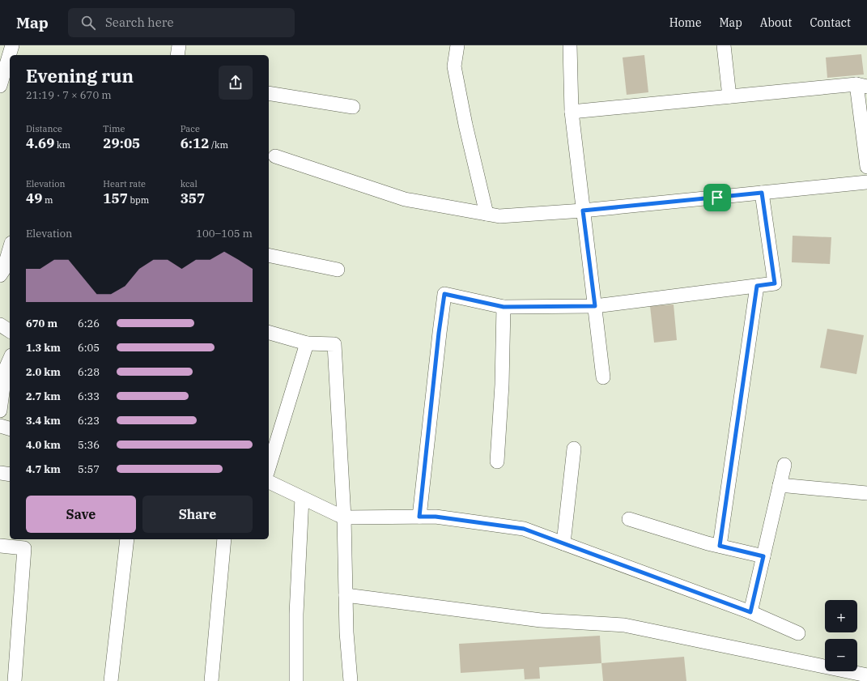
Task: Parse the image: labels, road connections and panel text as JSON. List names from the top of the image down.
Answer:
{
  "page": {
    "header": "Map",
    "search": "Search here",
    "nav": [
      "Home",
      "Map",
      "About",
      "Contact"
    ],
    "heading": ["Evening run", "21:19 · 7 × 670 m"],
    "stats": [
      ["Distance", "4.69 km"],
      ["Time", "29:05"],
      ["Pace", "6:12 /km"],
      ["Elevation", "49 m"],
      ["Heart rate", "157 bpm"],
      ["kcal", "357"]
    ],
    "chart": ["Elevation", "100–105 m"],
    "list": [
      {
        "name": "670 m",
        "note": "6:26"
      },
      {
        "name": "1.3 km",
        "note": "6:05"
      },
      {
        "name": "2.0 km",
        "note": "6:28"
      },
      {
        "name": "2.7 km",
        "note": "6:33"
      },
      {
        "name": "3.4 km",
        "note": "6:23"
      },
      {
        "name": "4.0 km",
        "note": "5:36"
      },
      {
        "name": "4.7 km",
        "note": "5:57"
      }
    ],
    "buttons": ["Save", "Share"],
    "map_buttons": ["+", "−"]
  }
}
